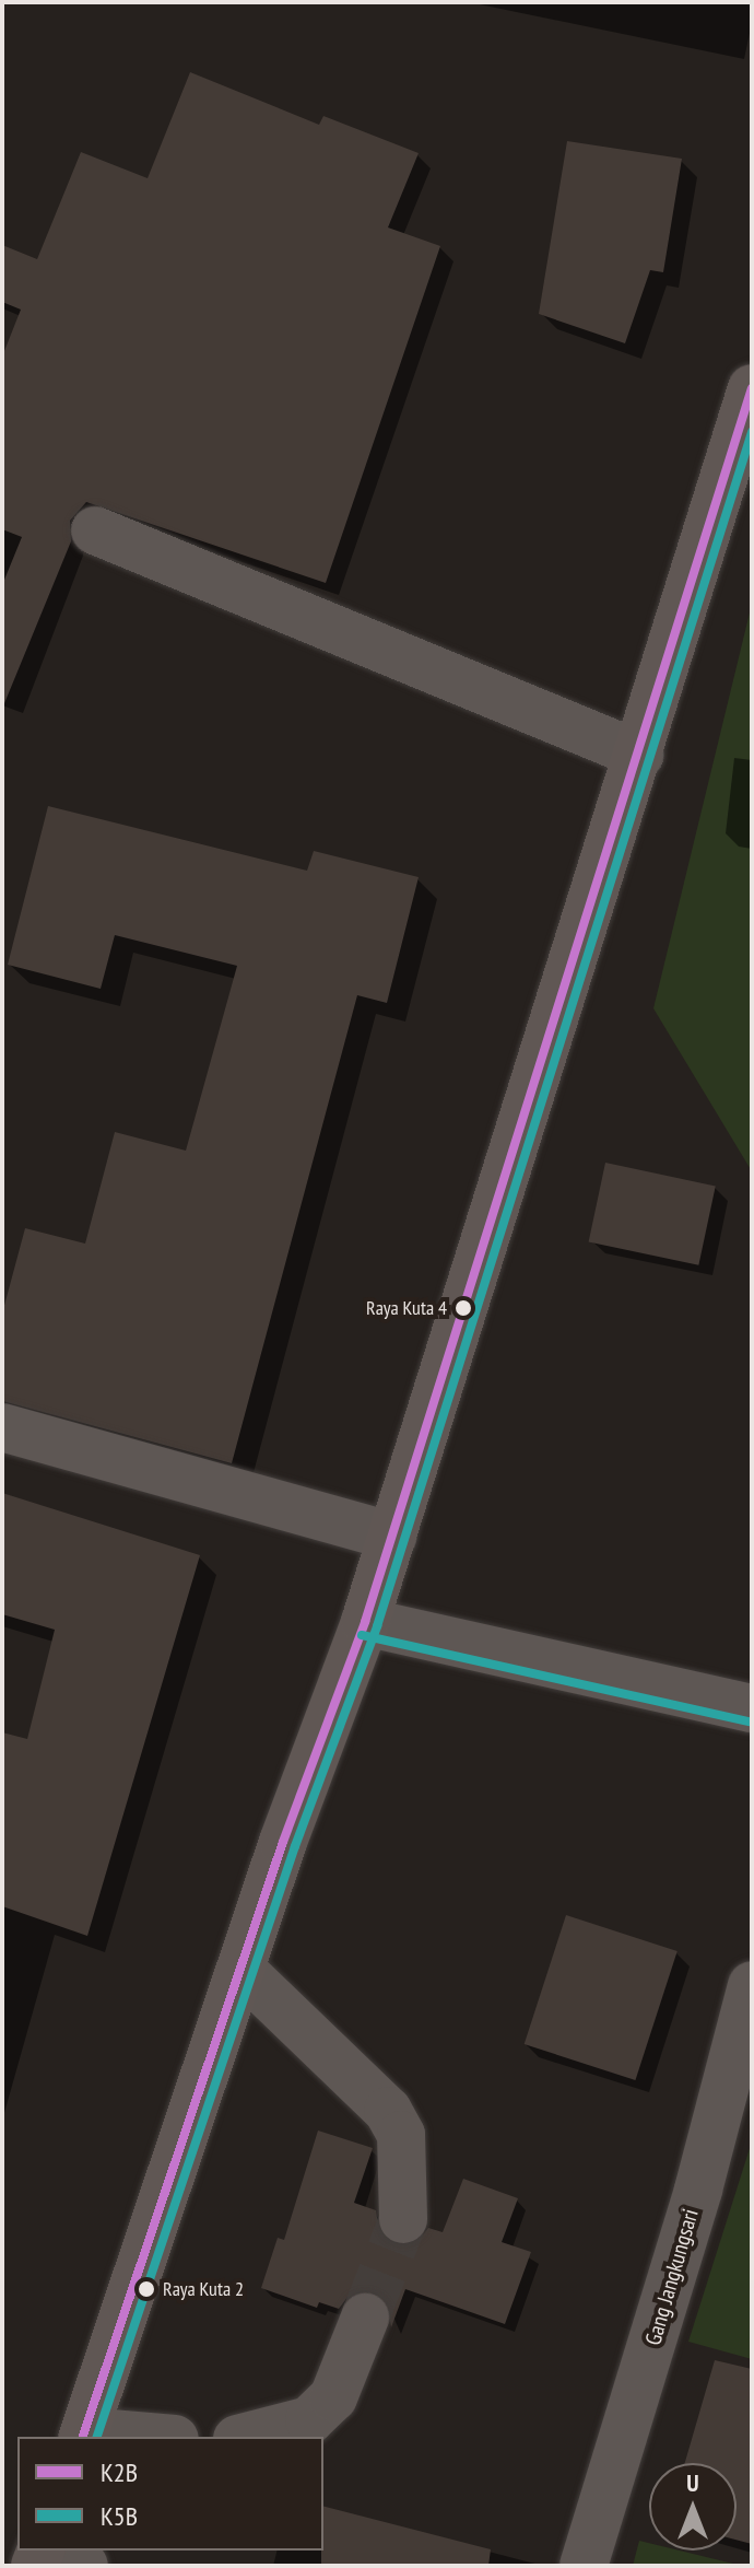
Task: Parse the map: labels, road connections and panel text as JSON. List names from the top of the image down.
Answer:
{
  "streets": {
    "street": ["Gang Jangkungsari"]
  },
  "places": ["Raya Kuta 4", "Raya Kuta 2"],
  "lines": ["transit line K2B", "transit line K5B"],
  "legend": ["K2B", "K5B"],
  "north": "top"
}
